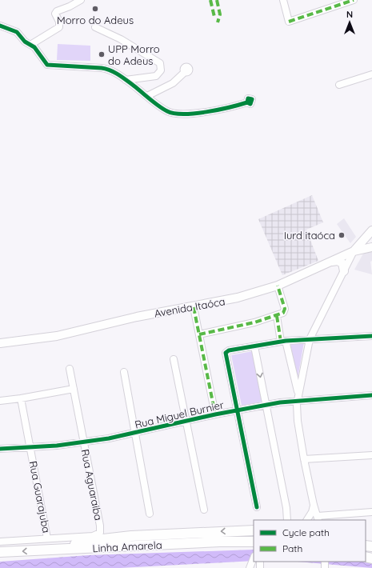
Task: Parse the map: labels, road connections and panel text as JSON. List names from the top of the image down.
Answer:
{
  "streets": {
    "highway": ["Linha Amarela"],
    "main road": ["Avenida Itaóca"],
    "street": ["Rua Miguel Burnier", "Rua Aguaraiba", "Rua Guarajuba"]
  },
  "crossings": [
    ["Rua Miguel Burnier", "Rua Aguaraiba"],
    ["Rua Miguel Burnier", "Rua Guarajuba"],
    ["Rua Aguaraiba", "Rua Guarajuba"]
  ],
  "places": ["Morro do Adeus", "UPP Morro do Adeus", "Iurd itaóca"],
  "legend": ["Cycle path", "Path"],
  "north": "top"
}
